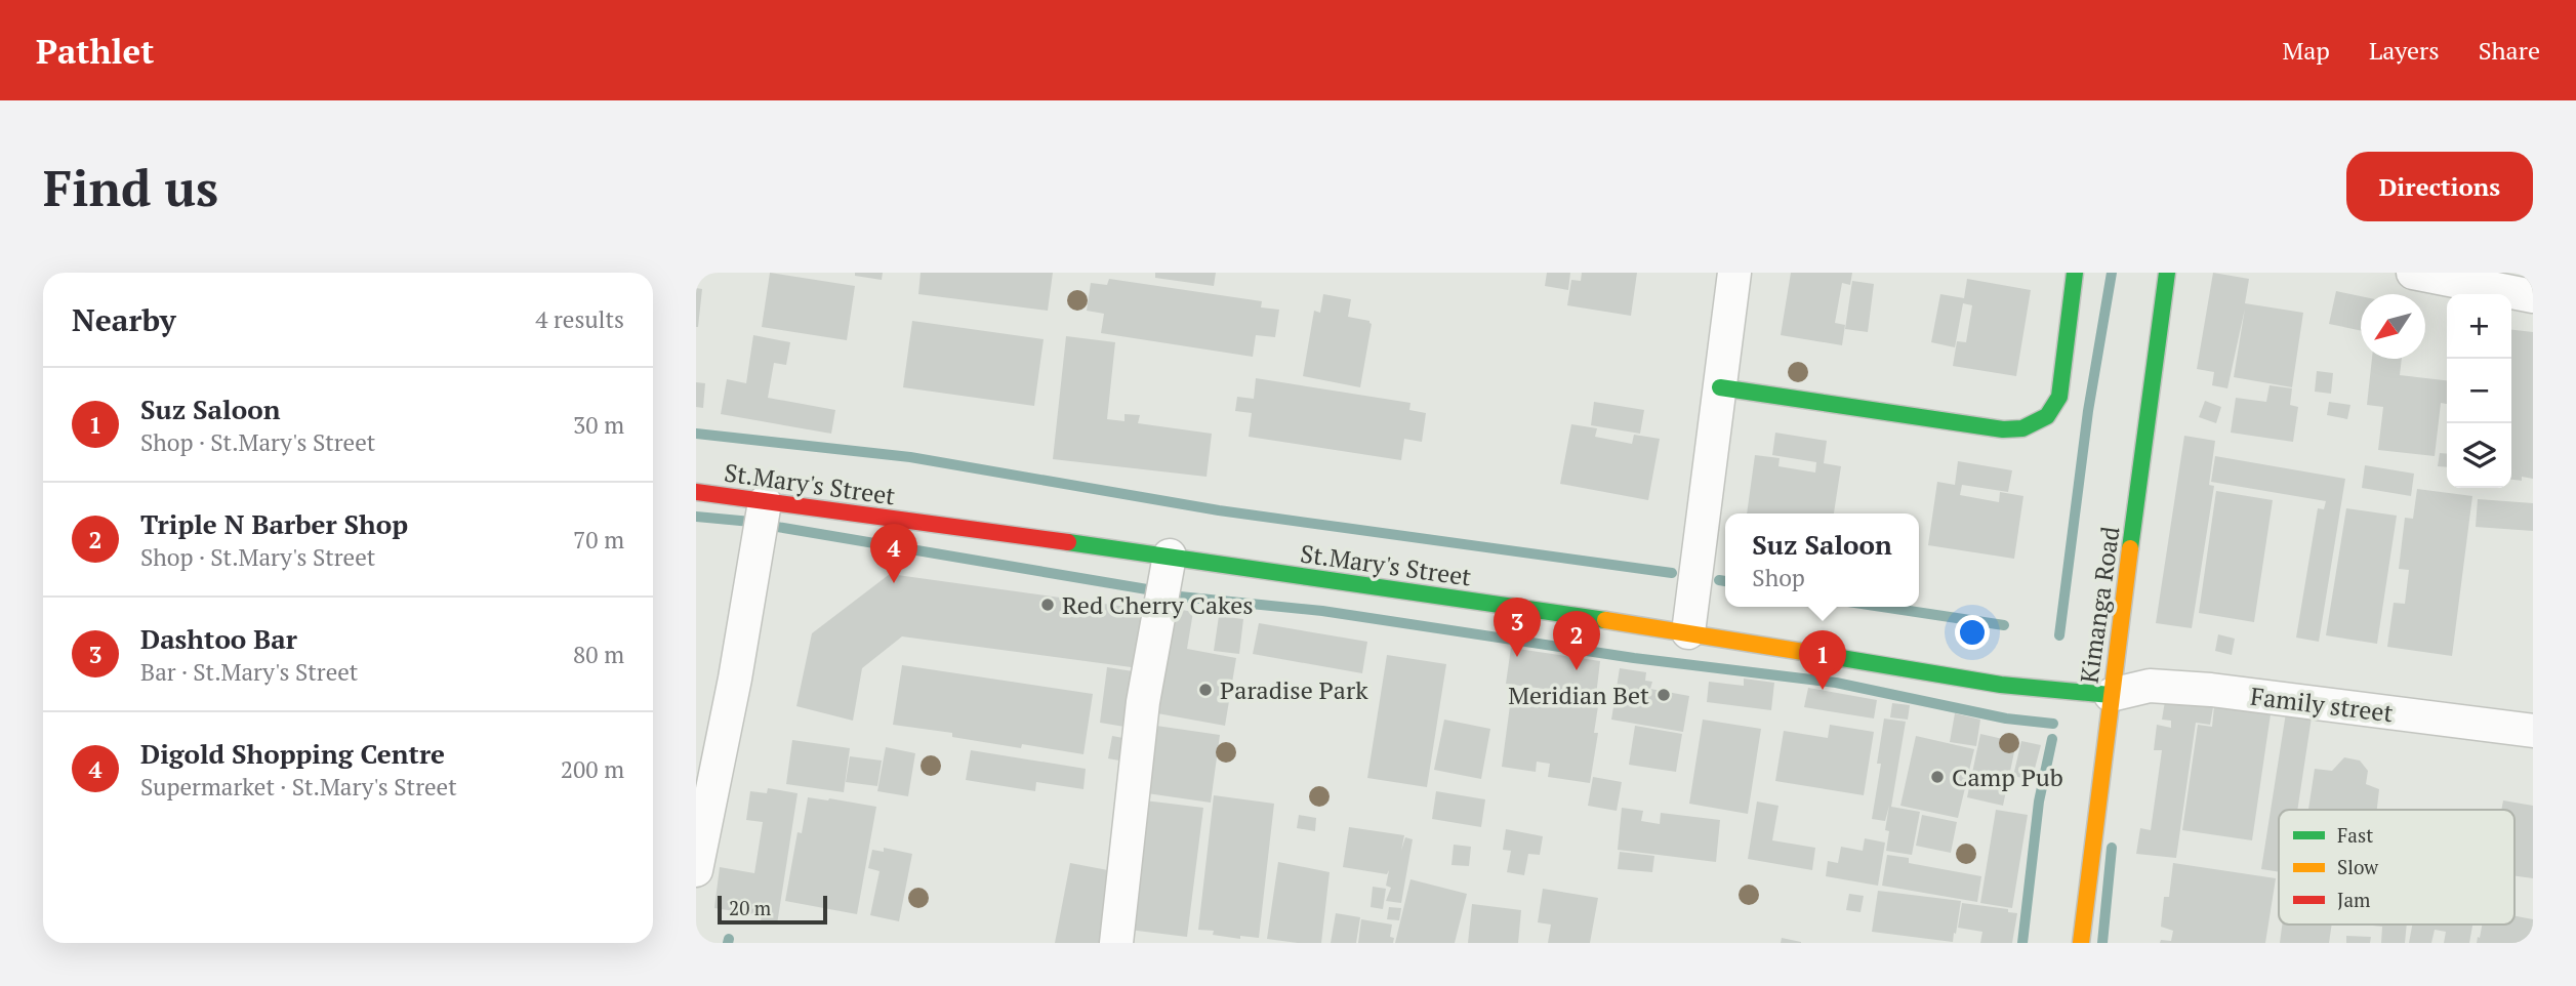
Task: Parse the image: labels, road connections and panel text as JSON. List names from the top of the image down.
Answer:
{
  "streets": {
    "street": ["St.Mary's Street", "Kimanga Road", "Family street"]
  },
  "crossings": [
    ["St.Mary's Street", "Kimanga Road"],
    ["St.Mary's Street", "Family street"],
    ["Kimanga Road", "Family street"]
  ],
  "places": [
    "Red Cherry Cakes",
    "Paradise Park",
    "Meridian Bet",
    "Camp Pub"
  ],
  "legend": ["Fast", "Slow", "Jam"],
  "scale_bar": "20 m",
  "north": "bottom left",
  "page": {
    "header": "Pathlet",
    "nav": ["Map", "Layers", "Share"],
    "buttons": "Directions",
    "title": "Find us",
    "heading": ["Nearby", "4 results"],
    "map_buttons": ["+", "−"],
    "list": [
      {
        "mark": "1",
        "name": "Suz Saloon",
        "note": "Shop · St.Mary's Street",
        "value": "30 m"
      },
      {
        "mark": "2",
        "name": "Triple N Barber Shop",
        "note": "Shop · St.Mary's Street",
        "value": "70 m"
      },
      {
        "mark": "3",
        "name": "Dashtoo Bar",
        "note": "Bar · St.Mary's Street",
        "value": "80 m"
      },
      {
        "mark": "4",
        "name": "Digold Shopping Centre",
        "note": "Supermarket · St.Mary's Street",
        "value": "200 m"
      }
    ],
    "popup": ["Suz Saloon", "Shop"],
    "pins": [
      "4",
      "3",
      "2",
      "1"
    ],
    "scale": "20 m"
  }
}
